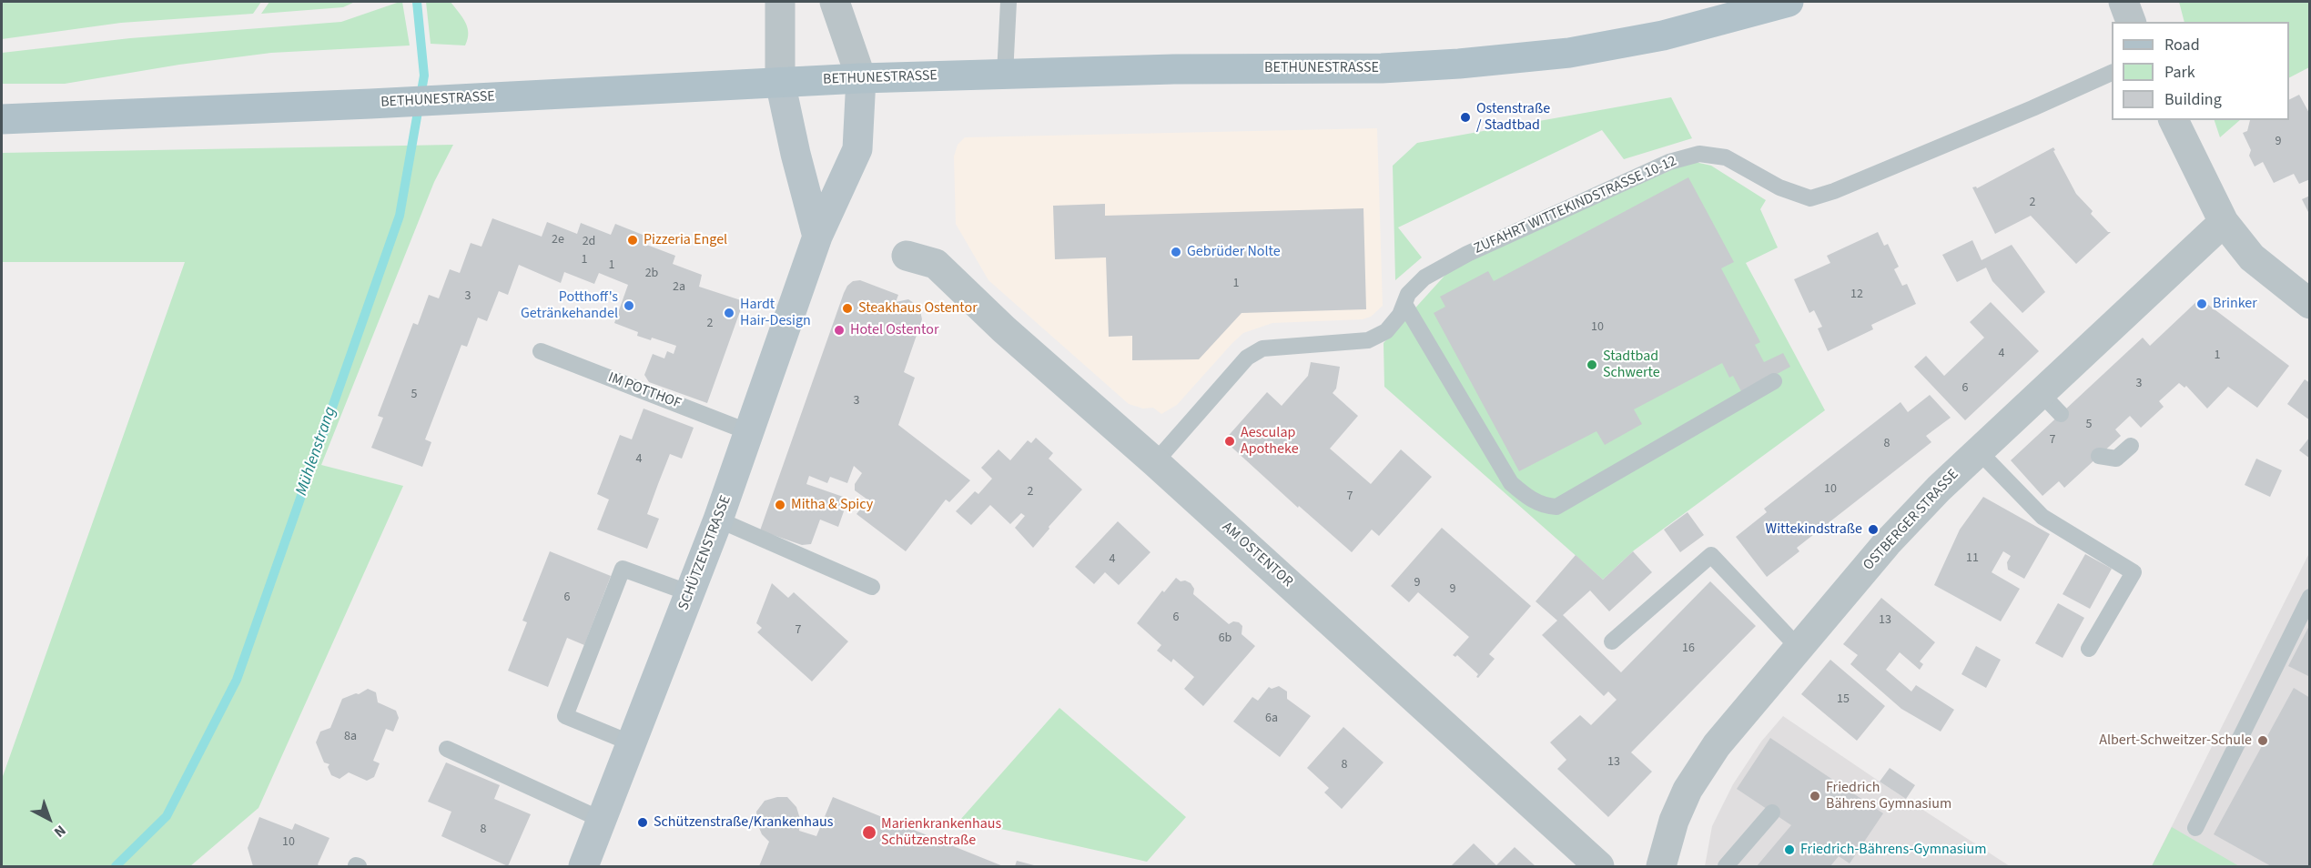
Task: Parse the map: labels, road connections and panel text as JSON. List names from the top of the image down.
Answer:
{
  "streets": {
    "main road": ["BETHUNESTRASSE", "SCHÜTZENSTRASSE"],
    "street": ["OSTBERGER STRASSE", "AM OSTENTOR"],
    "lane": ["ZUFAHRT WITTEKINDSTRASSE 10-12", "IM POTTHOF"]
  },
  "crossings": [
    ["BETHUNESTRASSE", "SCHÜTZENSTRASSE"],
    ["ZUFAHRT WITTEKINDSTRASSE 10-12", "AM OSTENTOR"],
    ["IM POTTHOF", "SCHÜTZENSTRASSE"]
  ],
  "water": ["Mühlenstrang"],
  "places": [
    "Ostenstraße / Stadtbad",
    "Pizzeria Engel",
    "Gebrüder Nolte",
    "Brinker",
    "Potthoff's Getränkehandel",
    "Steakhaus Ostentor",
    "Hardt Hair-Design",
    "Hotel Ostentor",
    "Stadtbad Schwerte",
    "Aesculap Apotheke",
    "Mitha & Spicy",
    "Wittekindstraße",
    "Albert-Schweitzer-Schule",
    "Friedrich Bährens Gymnasium",
    "Schützenstraße/Krankenhaus",
    "Marienkrankenhaus Schützenstraße",
    "Friedrich-Bährens-Gymnasium"
  ],
  "house_numbers": [
    "9",
    "2",
    "2e",
    "2d",
    "1",
    "1",
    "2b",
    "1",
    "2a",
    "12",
    "3",
    "2",
    "10",
    "4",
    "1",
    "3",
    "6",
    "5",
    "3",
    "5",
    "7",
    "8",
    "4",
    "10",
    "2",
    "7",
    "11",
    "4",
    "9",
    "9",
    "6",
    "6",
    "13",
    "7",
    "6b",
    "16",
    "15",
    "6a",
    "8a",
    "13",
    "8",
    "8",
    "10"
  ],
  "legend": ["Road", "Park", "Building"],
  "north": "bottom right"
}
